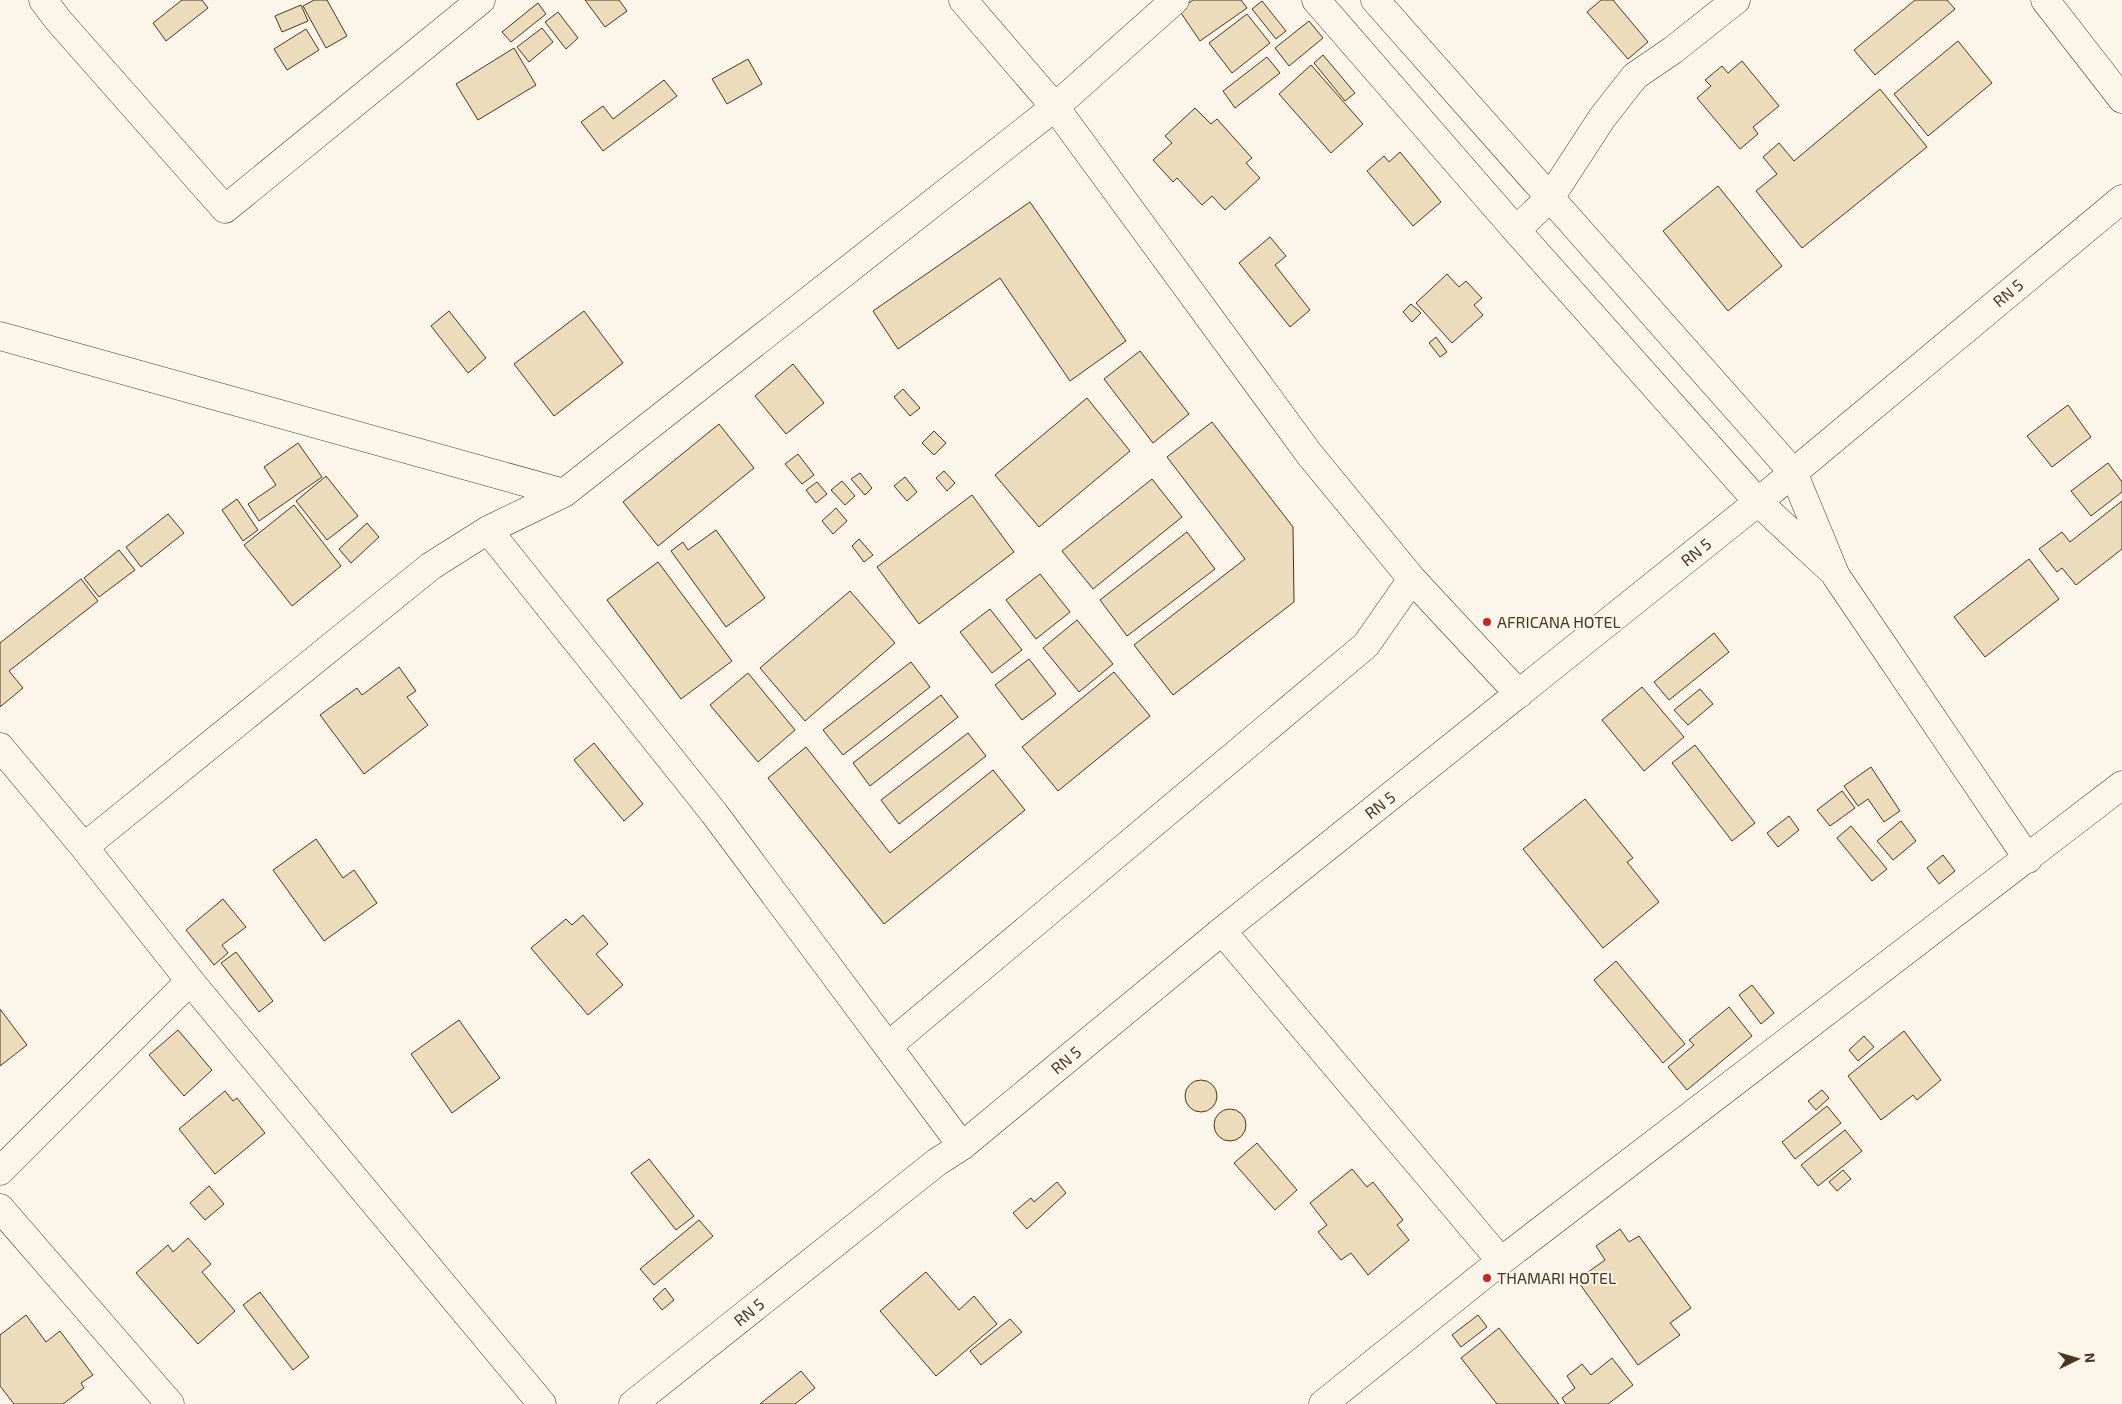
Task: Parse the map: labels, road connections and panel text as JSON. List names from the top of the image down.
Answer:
{
  "streets": {
    "street": ["RN 5"]
  },
  "places": ["AFRICANA HOTEL", "THAMARI HOTEL"],
  "north": "right"
}
